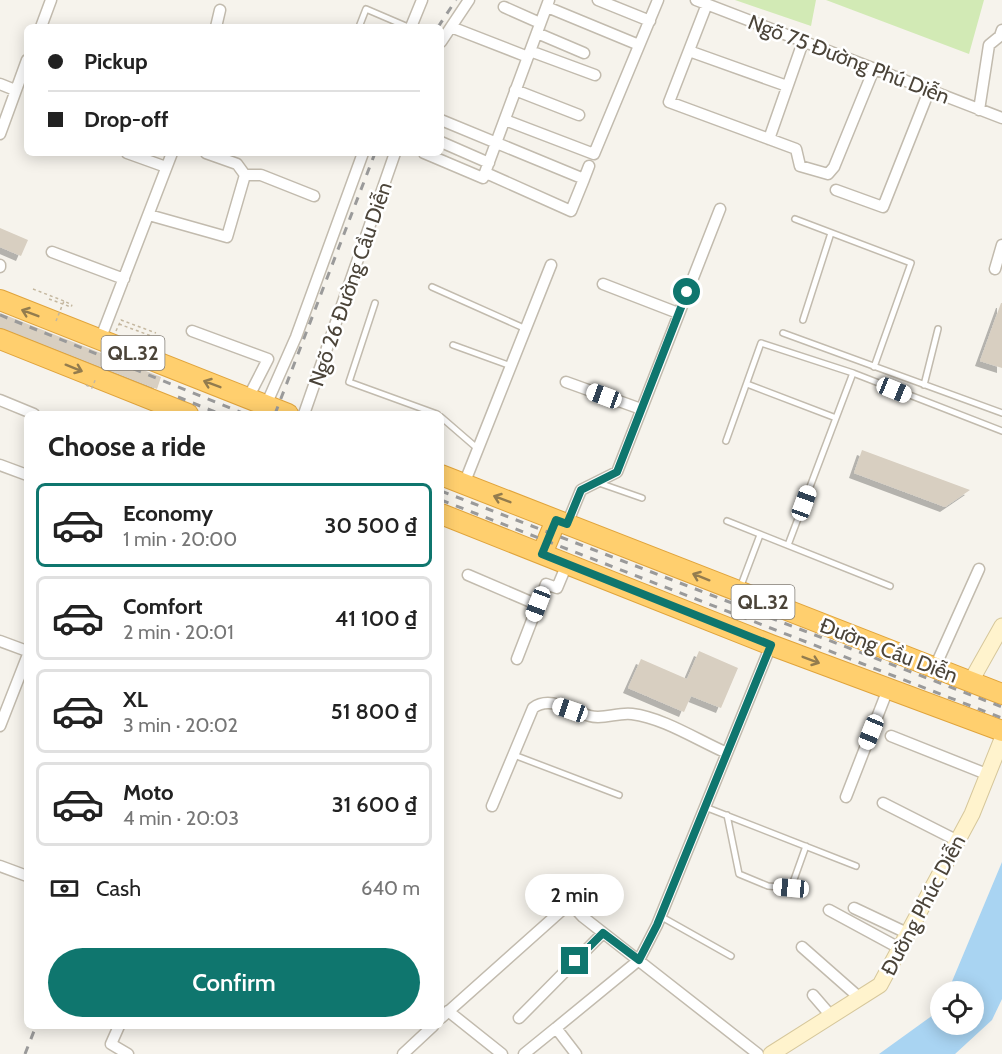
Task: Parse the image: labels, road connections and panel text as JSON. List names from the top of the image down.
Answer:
{
  "streets": {
    "highway": ["QL.32", "Đường Cầu Diễn"],
    "street": ["Ngõ 75 Đường Phú Diễn", "Ngõ 26 Đường Cầu Diễn", "Đường Phúc Diễn"]
  },
  "page": {
    "banner": ["Pickup", "Drop-off"],
    "heading": "Choose a ride",
    "list": [
      {
        "name": "Economy",
        "note": "1 min · 20:00",
        "value": "30 500 ₫"
      },
      {
        "name": "Comfort",
        "note": "2 min · 20:01",
        "value": "41 100 ₫"
      },
      {
        "name": "XL",
        "note": "3 min · 20:02",
        "value": "51 800 ₫"
      },
      {
        "name": "Moto",
        "note": "4 min · 20:03",
        "value": "31 600 ₫"
      }
    ],
    "pay": ["Cash", "640 m"],
    "bubble": "2 min",
    "buttons": "Confirm"
  }
}
